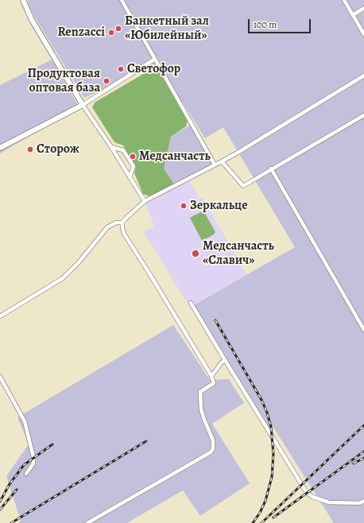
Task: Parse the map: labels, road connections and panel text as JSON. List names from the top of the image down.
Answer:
{
  "places": [
    "Банкетный зал «Юбилейный»",
    "Renzacci",
    "Светофор",
    "Продуктовая оптовая база",
    "Сторож",
    "Медсанчасть",
    "Зеркальце",
    "Медсанчасть «Славич»"
  ],
  "scale_bar": "100 m"
}
